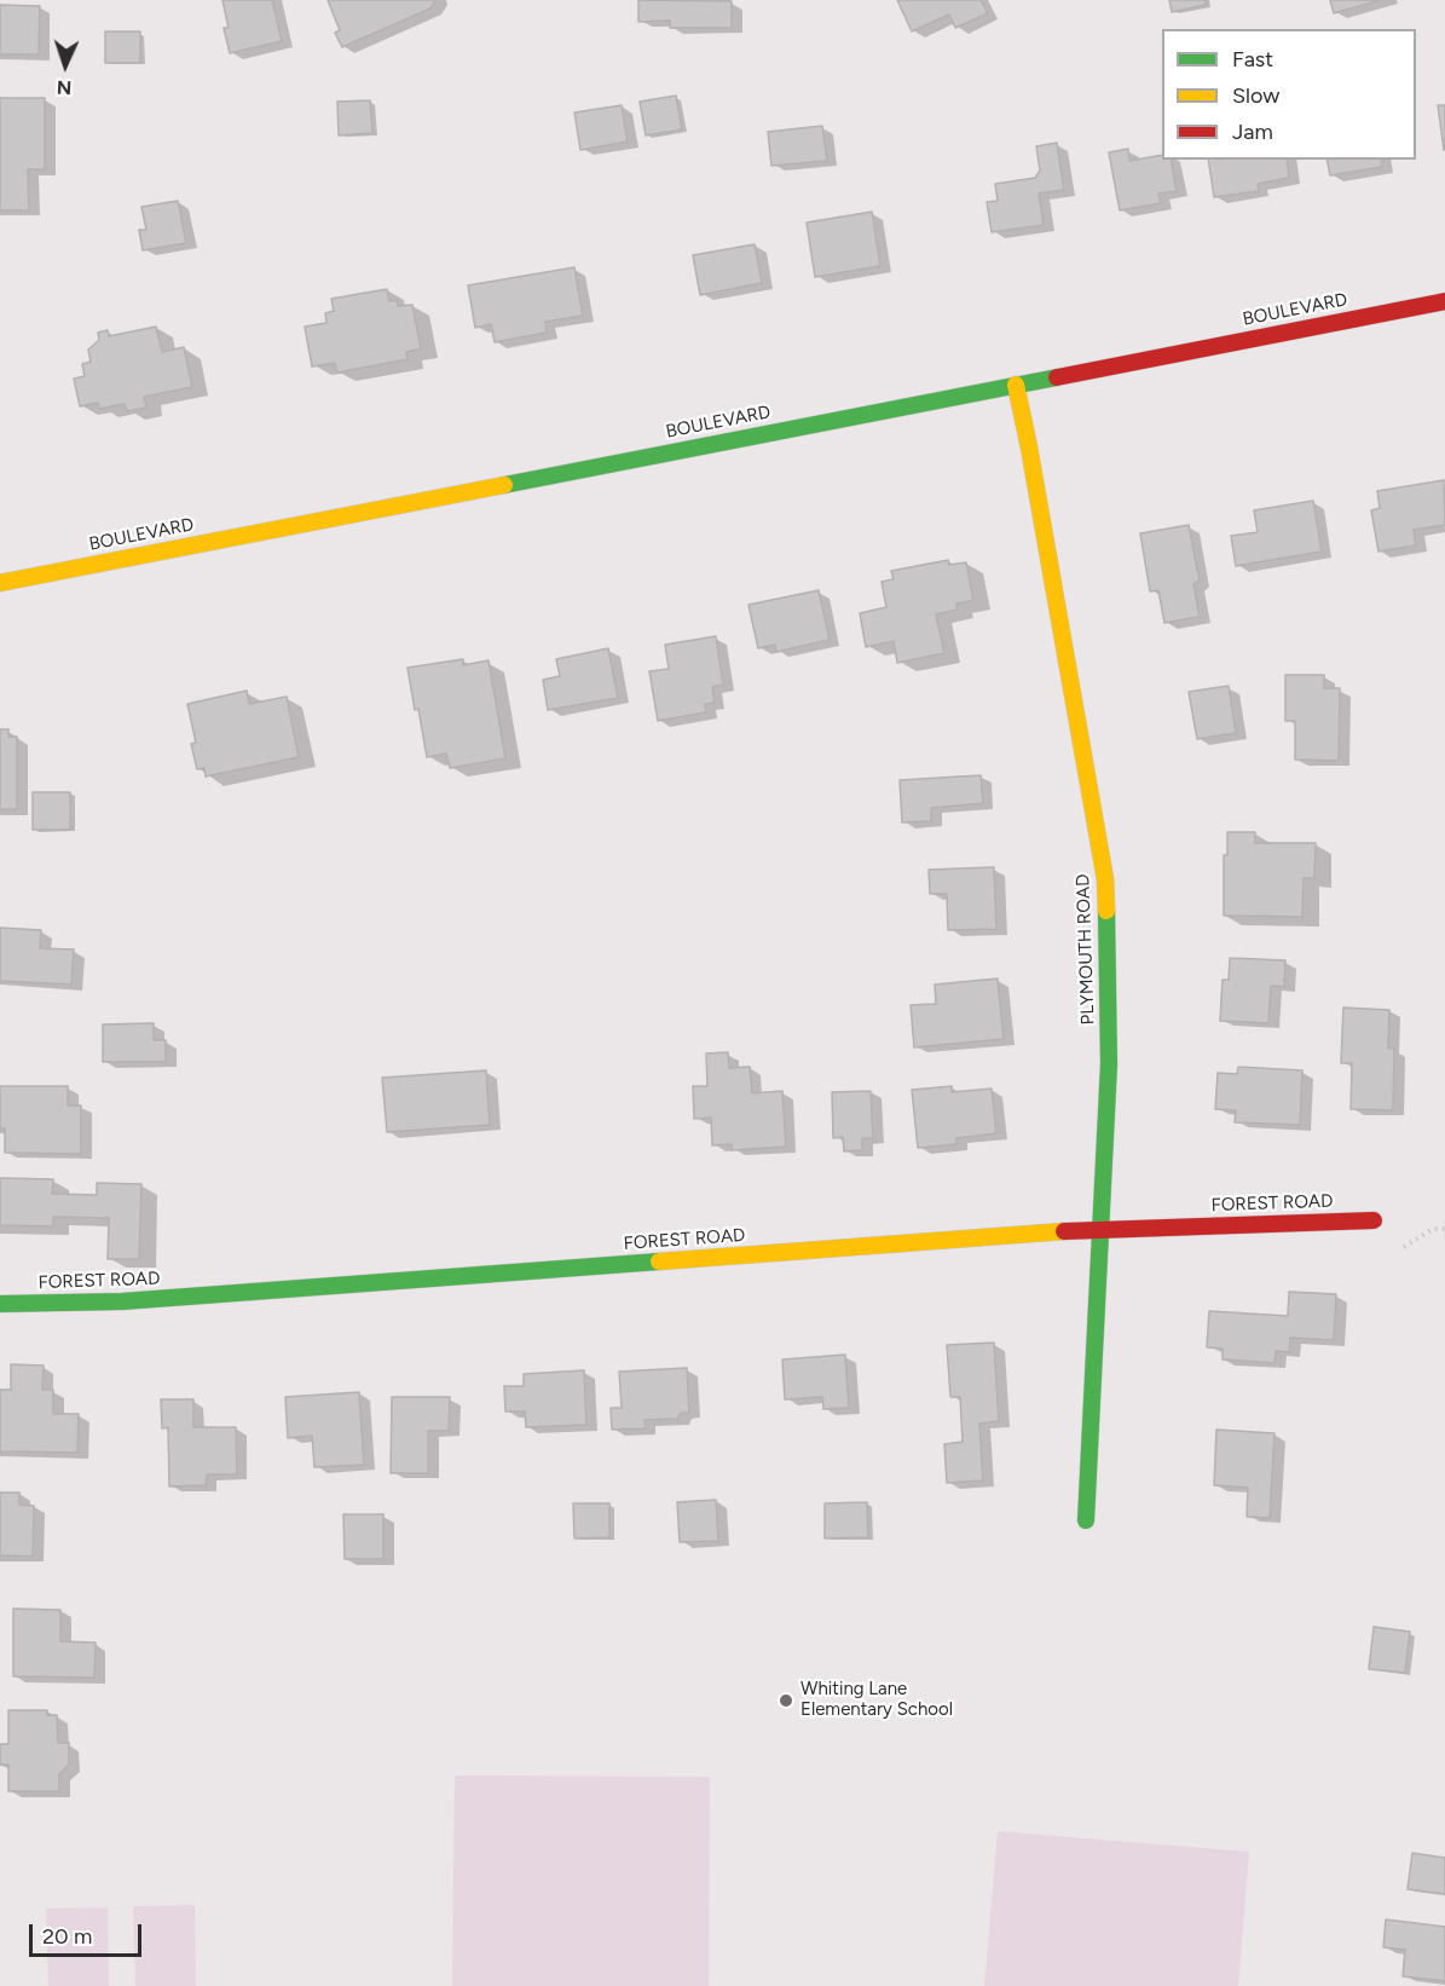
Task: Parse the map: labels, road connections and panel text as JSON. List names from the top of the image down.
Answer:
{
  "streets": {
    "street": ["BOULEVARD", "PLYMOUTH ROAD", "FOREST ROAD"]
  },
  "crossings": [
    ["BOULEVARD", "PLYMOUTH ROAD"],
    ["PLYMOUTH ROAD", "FOREST ROAD"]
  ],
  "places": ["Whiting Lane Elementary School"],
  "legend": ["Fast", "Slow", "Jam"],
  "scale_bar": "20 m",
  "north": "bottom"
}
